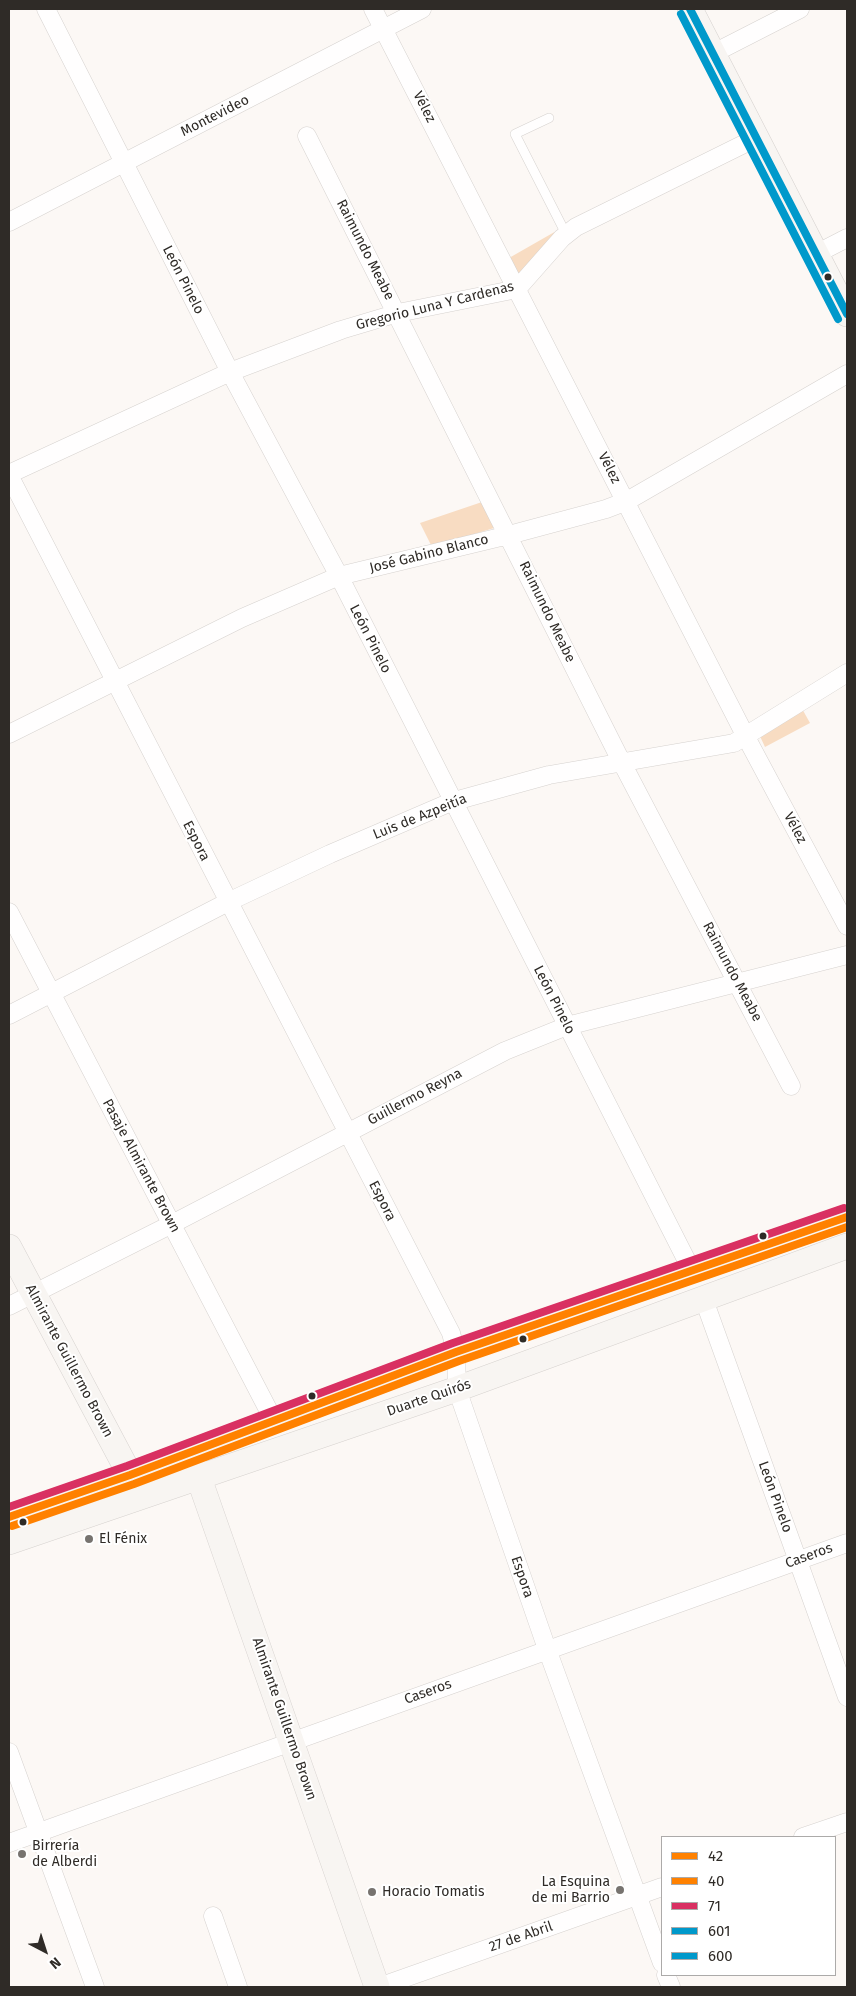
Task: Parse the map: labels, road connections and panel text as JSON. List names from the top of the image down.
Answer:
{
  "streets": {
    "main road": ["Almirante Guillermo Brown", "Duarte Quirós"],
    "street": [
      "Vélez",
      "Montevideo",
      "Raimundo Meabe",
      "León Pinelo",
      "Gregorio Luna Y Cardenas",
      "José Gabino Blanco",
      "Luis de Azpeitía",
      "Espora",
      "Guillermo Reyna",
      "Pasaje Almirante Brown",
      "Caseros",
      "27 de Abril"
    ]
  },
  "crossings": [
    ["Vélez", "Montevideo"],
    ["Vélez", "Gregorio Luna Y Cardenas"],
    ["Vélez", "José Gabino Blanco"],
    ["Vélez", "Luis de Azpeitía"],
    ["Montevideo", "León Pinelo"],
    ["Raimundo Meabe", "Gregorio Luna Y Cardenas"],
    ["Raimundo Meabe", "José Gabino Blanco"],
    ["Raimundo Meabe", "Luis de Azpeitía"],
    ["Raimundo Meabe", "Guillermo Reyna"],
    ["León Pinelo", "Gregorio Luna Y Cardenas"],
    ["León Pinelo", "José Gabino Blanco"],
    ["León Pinelo", "Luis de Azpeitía"],
    ["León Pinelo", "Guillermo Reyna"],
    ["León Pinelo", "Duarte Quirós"],
    ["León Pinelo", "Caseros"],
    ["Gregorio Luna Y Cardenas", "Espora"],
    ["José Gabino Blanco", "Espora"],
    ["Luis de Azpeitía", "Espora"],
    ["Luis de Azpeitía", "Pasaje Almirante Brown"],
    ["Espora", "Guillermo Reyna"],
    ["Espora", "Duarte Quirós"],
    ["Espora", "Caseros"],
    ["Espora", "27 de Abril"],
    ["Guillermo Reyna", "Pasaje Almirante Brown"],
    ["Guillermo Reyna", "Almirante Guillermo Brown"],
    ["Almirante Guillermo Brown", "Duarte Quirós"],
    ["Almirante Guillermo Brown", "Caseros"],
    ["Almirante Guillermo Brown", "27 de Abril"]
  ],
  "places": [
    "El Fénix",
    "Birrería de Alberdi",
    "La Esquina de mi Barrio",
    "Horacio Tomatis"
  ],
  "lines": [
    "transit line 601",
    "transit line 600",
    "transit line 71",
    "transit line 42",
    "transit line 40"
  ],
  "legend": [
    "42",
    "40",
    "71",
    "601",
    "600"
  ],
  "north": "bottom right"
}
